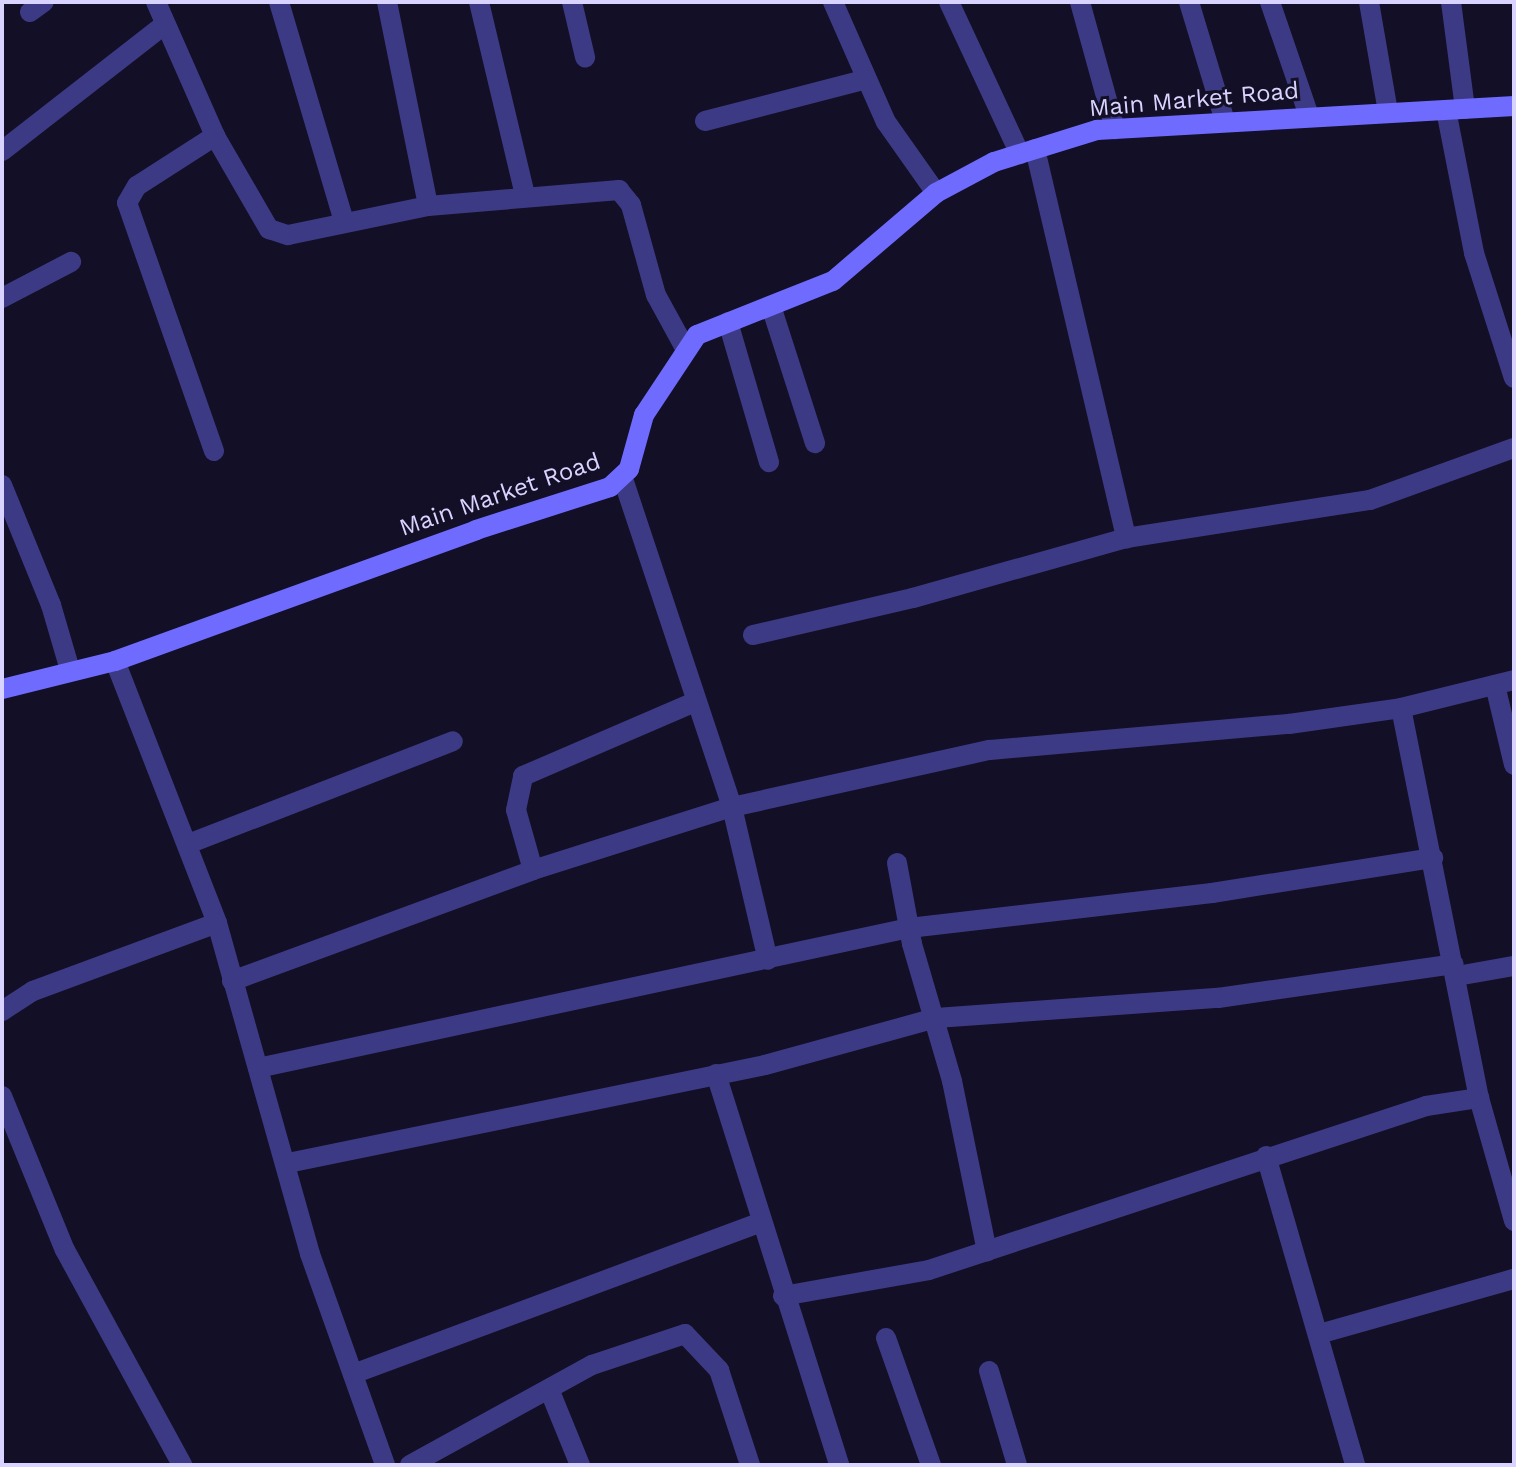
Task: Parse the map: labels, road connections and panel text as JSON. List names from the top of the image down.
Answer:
{
  "streets": {
    "street": ["Main Market Road"]
  }
}
